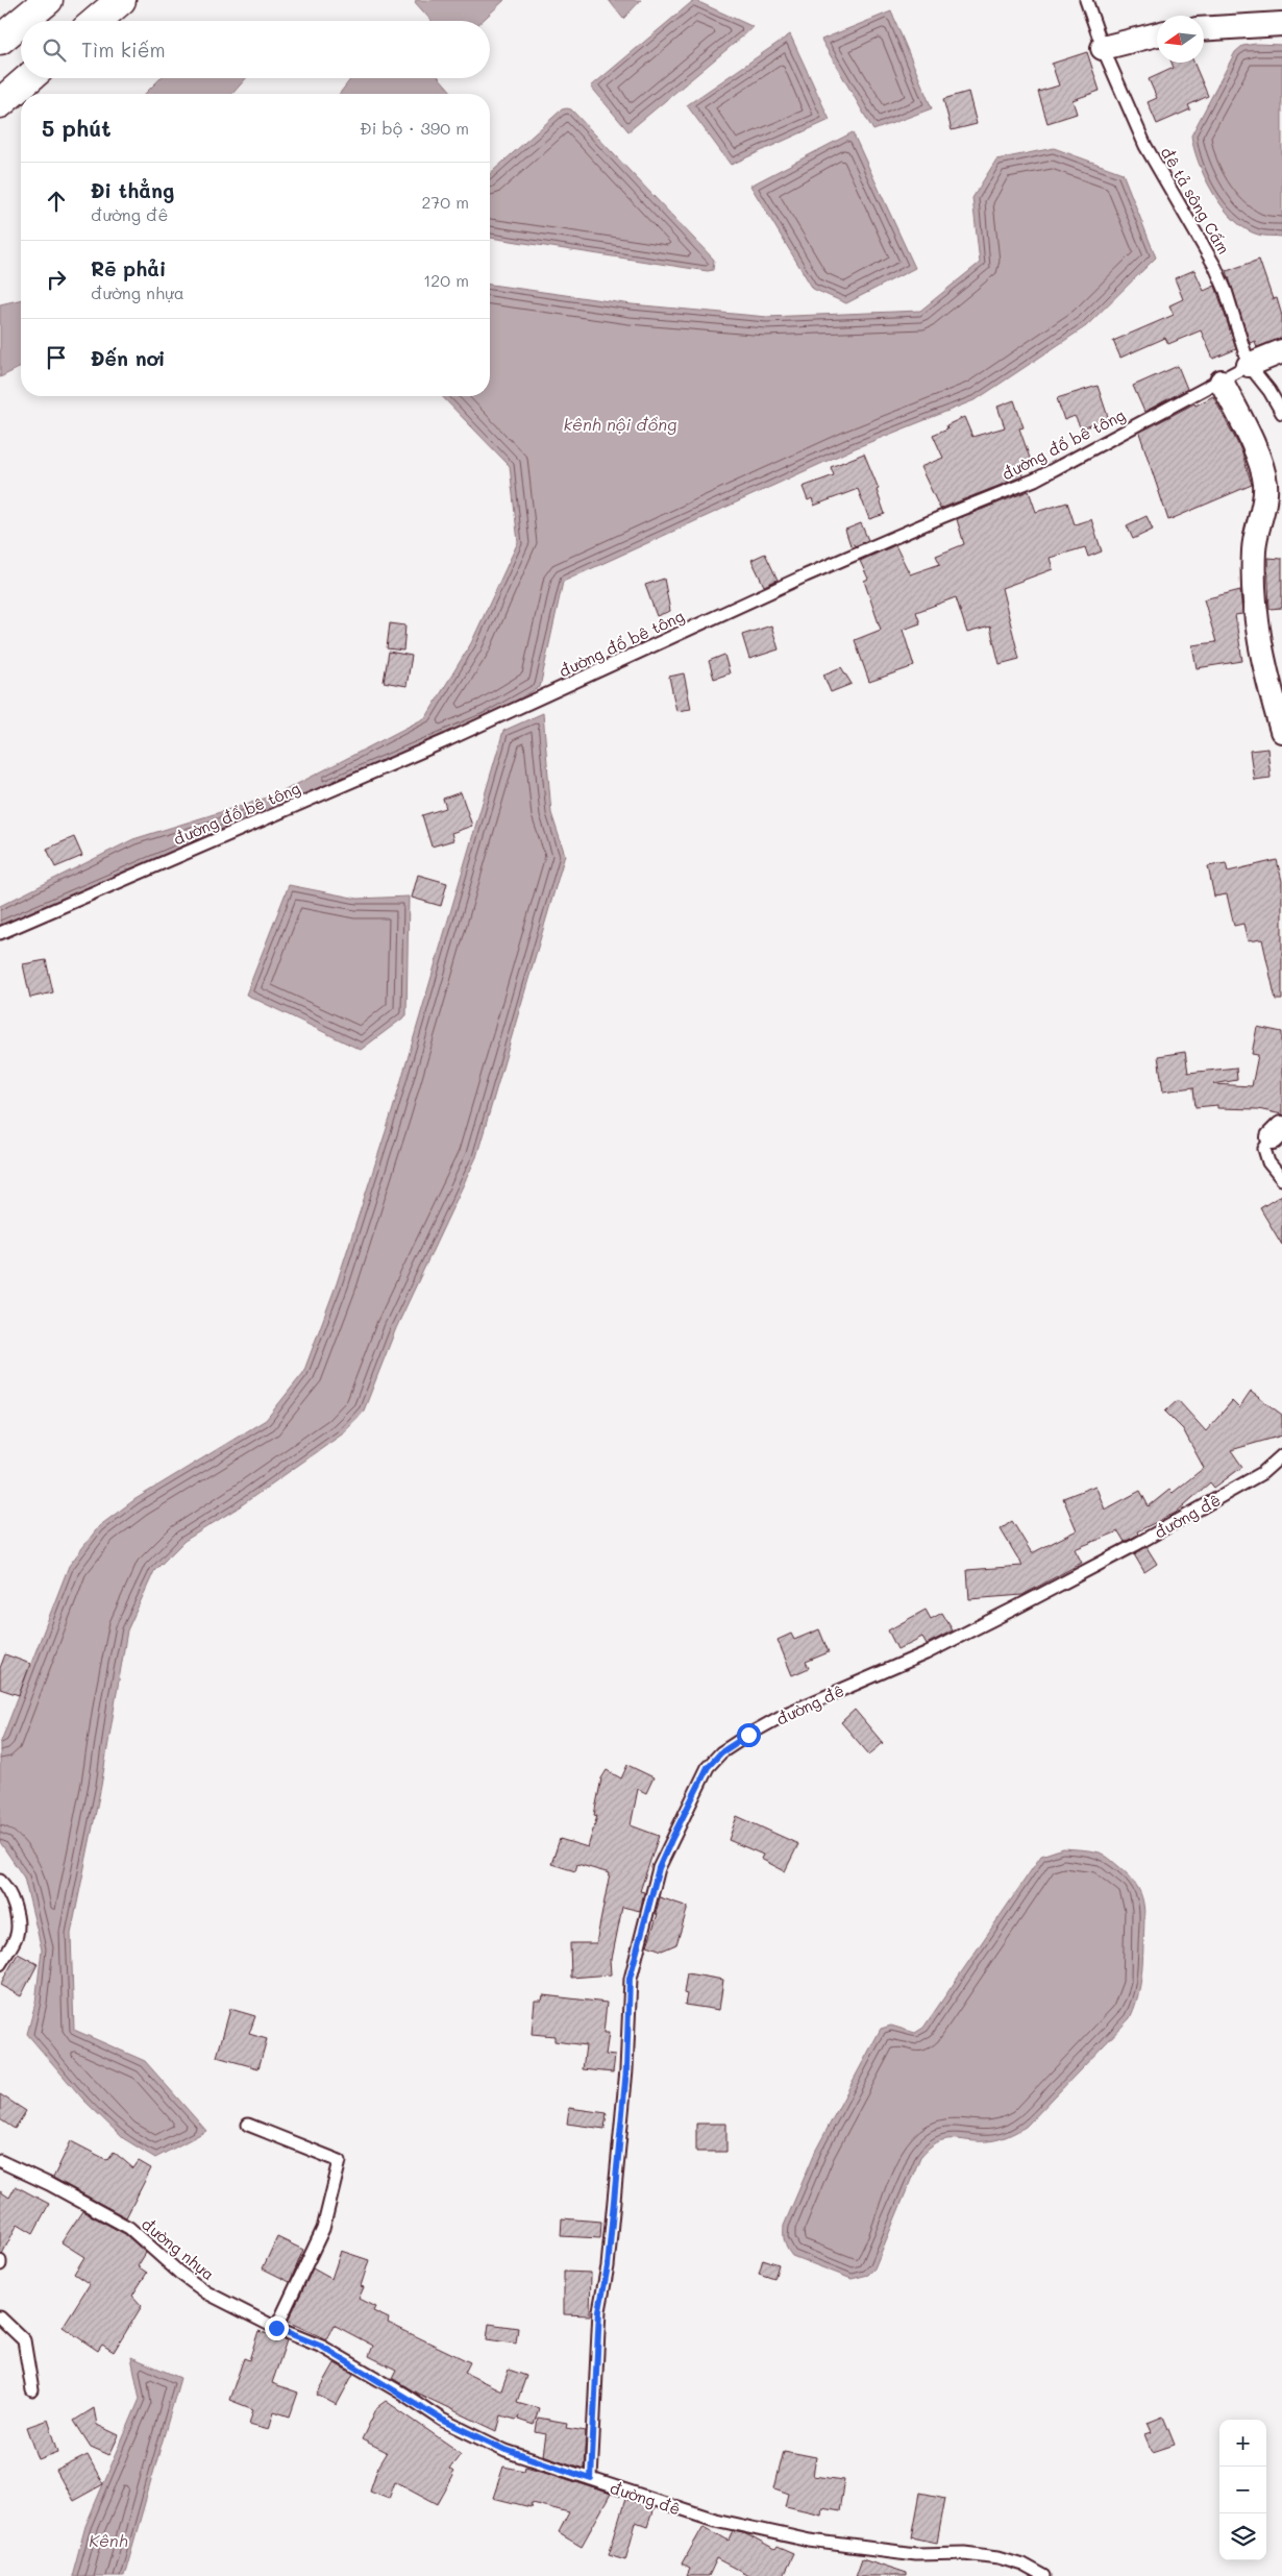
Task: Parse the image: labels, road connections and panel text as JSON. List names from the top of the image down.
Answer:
{
  "streets": {
    "lane": [
      "đê tả sông Cấm",
      "đường đổ bê tông",
      "đường đê",
      "đường nhựa"
    ]
  },
  "crossings": [
    ["đê tả sông Cấm", "đường đổ bê tông"],
    ["đường đê", "đường nhựa"]
  ],
  "water": ["kênh nội đồng", "Kênh"],
  "north": "left",
  "page": {
    "search": "Tìm kiếm",
    "heading": ["5 phút", "Đi bộ · 390 m"],
    "list": [
      ["Đi thẳng", "đường đê", "270 m"],
      ["Rẽ phải", "đường nhựa", "120 m"],
      "Đến nơi"
    ],
    "map_buttons": ["+", "−"]
  }
}
